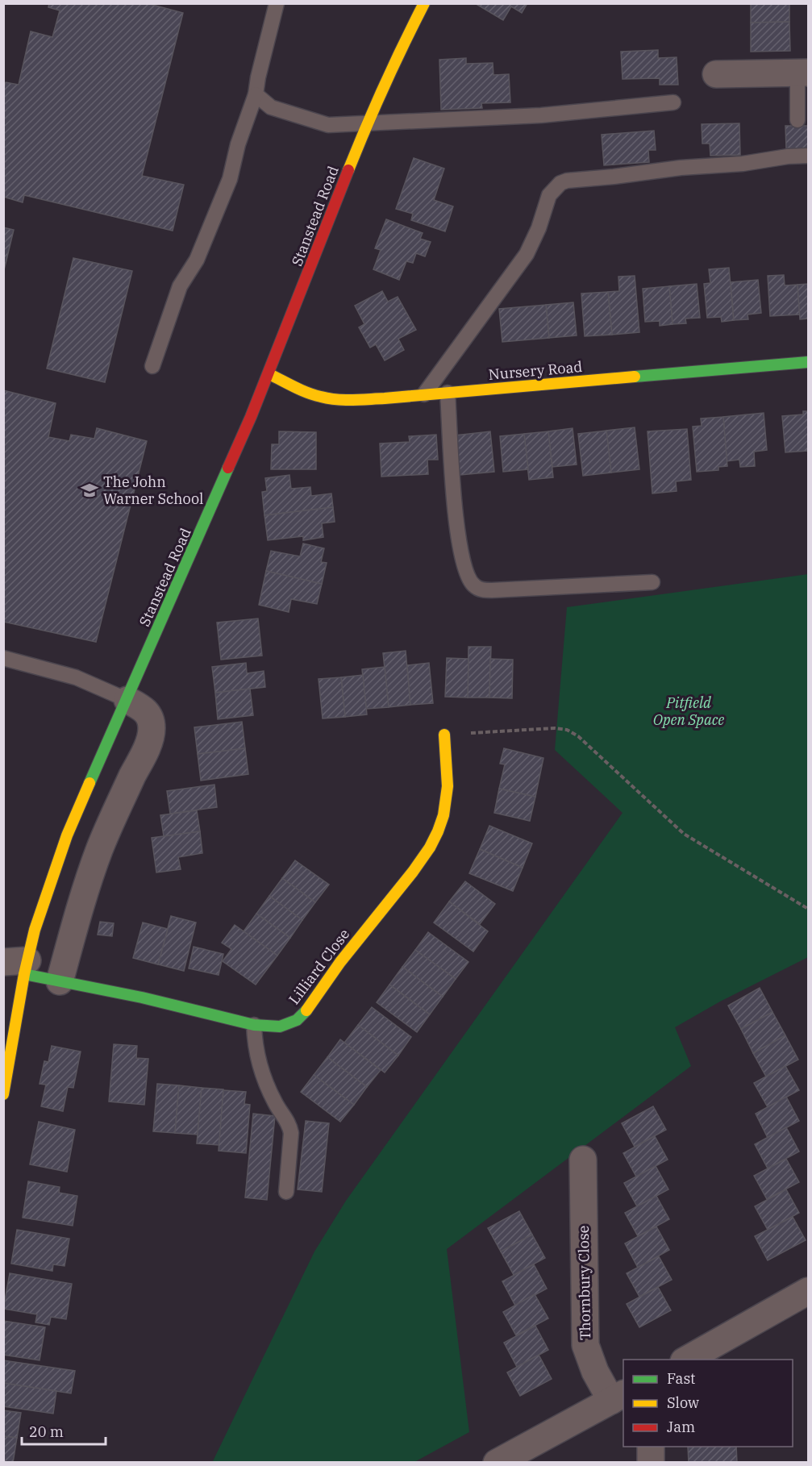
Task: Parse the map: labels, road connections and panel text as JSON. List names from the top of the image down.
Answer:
{
  "streets": {
    "street": [
      "Stanstead Road",
      "Nursery Road",
      "Lilliard Close",
      "Thornbury Close"
    ]
  },
  "crossings": [
    ["Stanstead Road", "Nursery Road"],
    ["Stanstead Road", "Lilliard Close"]
  ],
  "parks": ["Pitfield Open Space"],
  "places": {
    "school or university": ["The John Warner School"]
  },
  "legend": ["Fast", "Slow", "Jam"],
  "scale_bar": "20 m"
}
